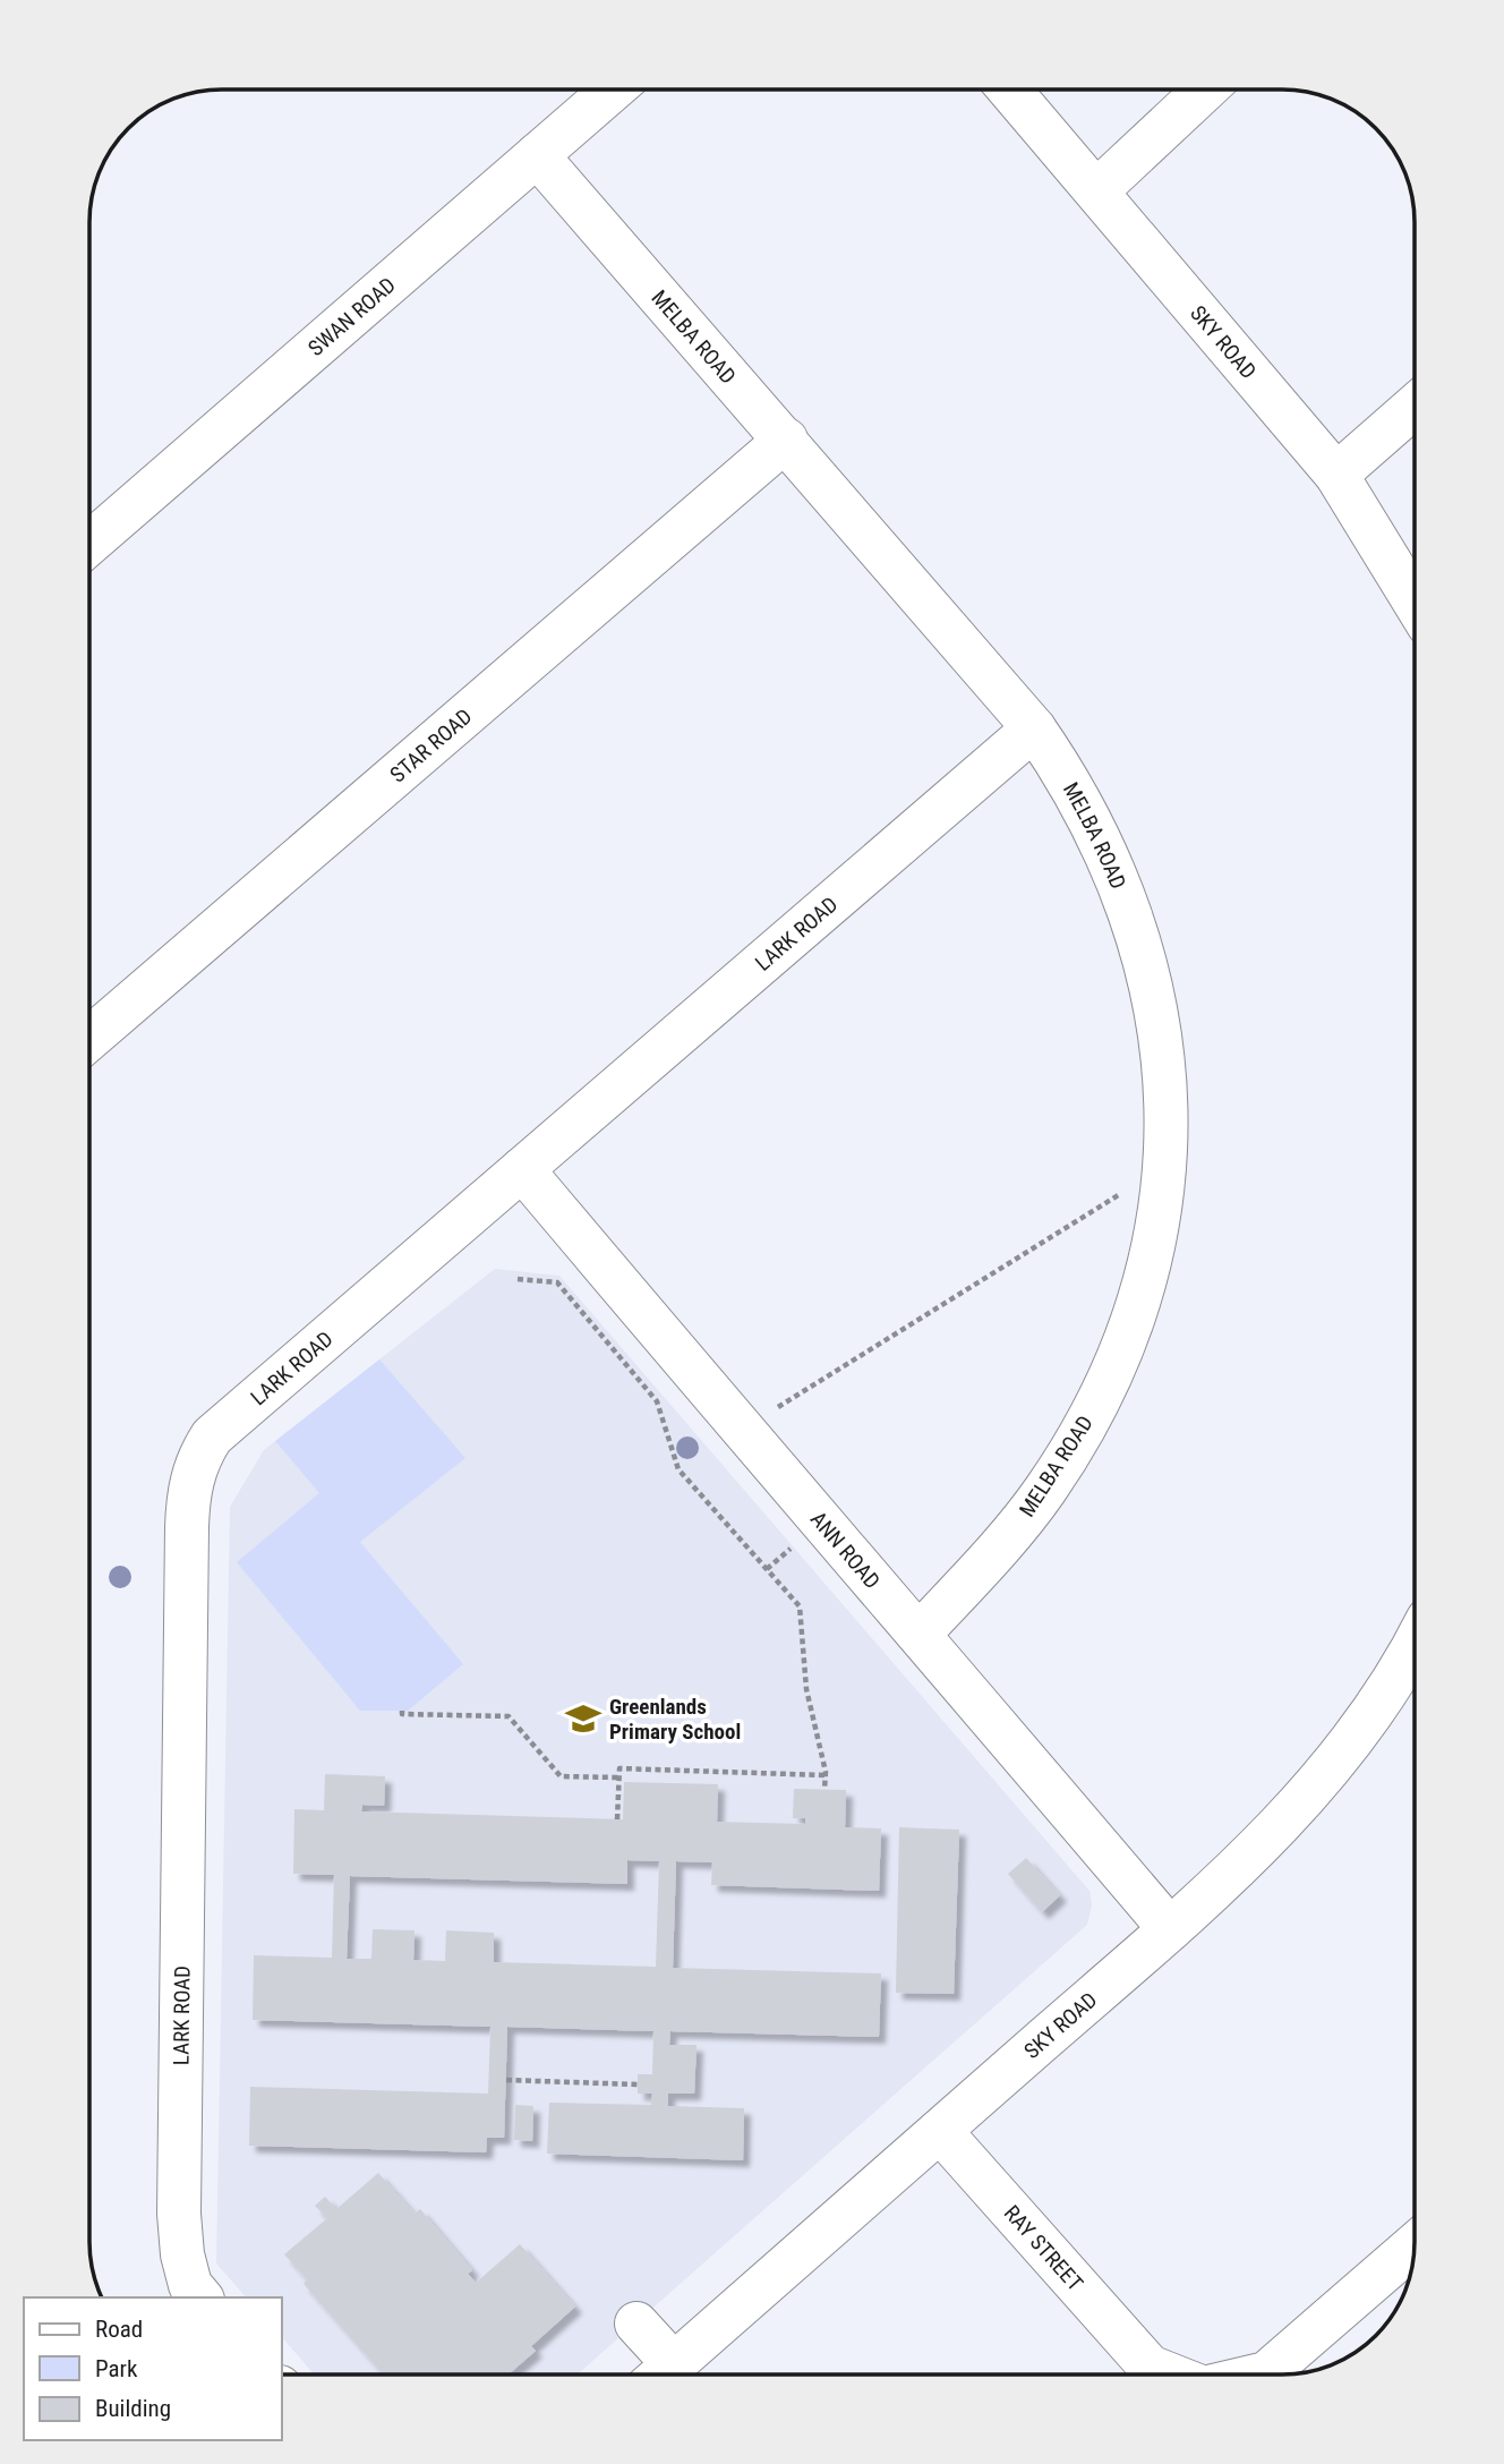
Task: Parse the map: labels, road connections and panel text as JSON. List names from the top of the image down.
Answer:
{
  "streets": {
    "street": [
      "SWAN ROAD",
      "MELBA ROAD",
      "SKY ROAD",
      "STAR ROAD",
      "LARK ROAD",
      "ANN ROAD",
      "RAY STREET"
    ]
  },
  "crossings": [
    ["SWAN ROAD", "MELBA ROAD"],
    ["MELBA ROAD", "STAR ROAD"],
    ["MELBA ROAD", "LARK ROAD"],
    ["MELBA ROAD", "ANN ROAD"],
    ["SKY ROAD", "ANN ROAD"],
    ["SKY ROAD", "RAY STREET"],
    ["LARK ROAD", "ANN ROAD"]
  ],
  "places": {
    "school or university": ["Greenlands Primary School"]
  },
  "legend": ["Road", "Park", "Building"]
}
